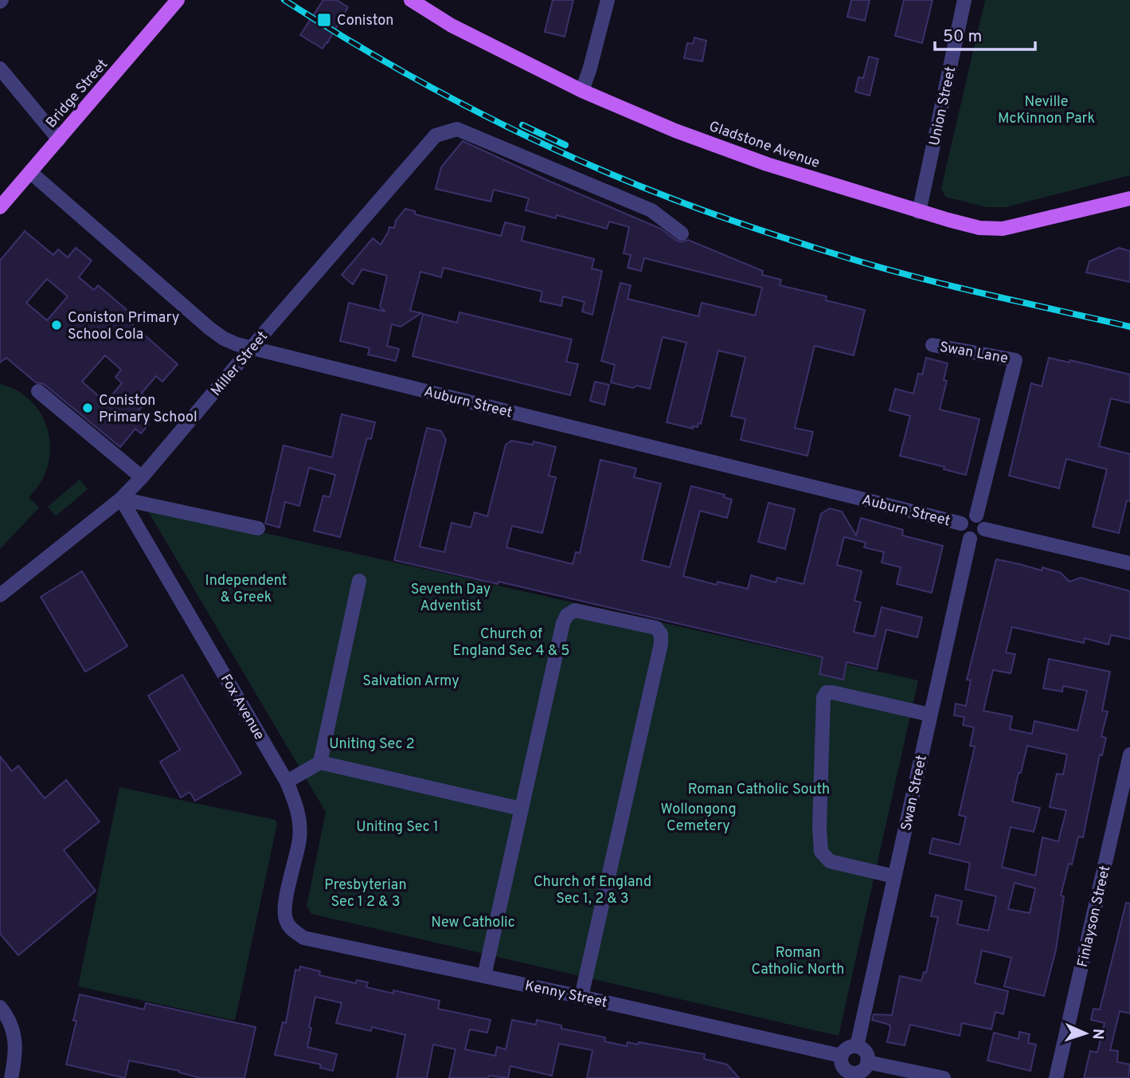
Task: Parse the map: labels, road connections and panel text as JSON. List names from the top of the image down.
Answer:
{
  "streets": {
    "main road": ["Bridge Street", "Gladstone Avenue"],
    "street": [
      "Union Street",
      "Swan Lane",
      "Miller Street",
      "Auburn Street",
      "Fox Avenue",
      "Swan Street",
      "Finlayson Street",
      "Kenny Street"
    ]
  },
  "crossings": [
    ["Bridge Street", "Auburn Street"],
    ["Union Street", "Gladstone Avenue"],
    ["Swan Lane", "Auburn Street"],
    ["Swan Lane", "Swan Street"],
    ["Miller Street", "Auburn Street"],
    ["Miller Street", "Fox Avenue"],
    ["Auburn Street", "Swan Street"],
    ["Fox Avenue", "Kenny Street"],
    ["Swan Street", "Kenny Street"]
  ],
  "parks": [
    "Neville McKinnon Park",
    "Independent & Greek",
    "Seventh Day Adventist",
    "Church of England Sec 4 & 5",
    "Salvation Army",
    "Uniting Sec 2",
    "Roman Catholic South",
    "Wollongong Cemetery",
    "Uniting Sec 1",
    "Church of England Sec 1, 2 & 3",
    "Presbyterian Sec 1 2 & 3",
    "New Catholic",
    "Roman Catholic North"
  ],
  "places": {
    "transit": ["Coniston"],
    "other": ["Coniston Primary School Cola", "Coniston Primary School"]
  },
  "scale_bar": "50 m",
  "north": "right"
}
